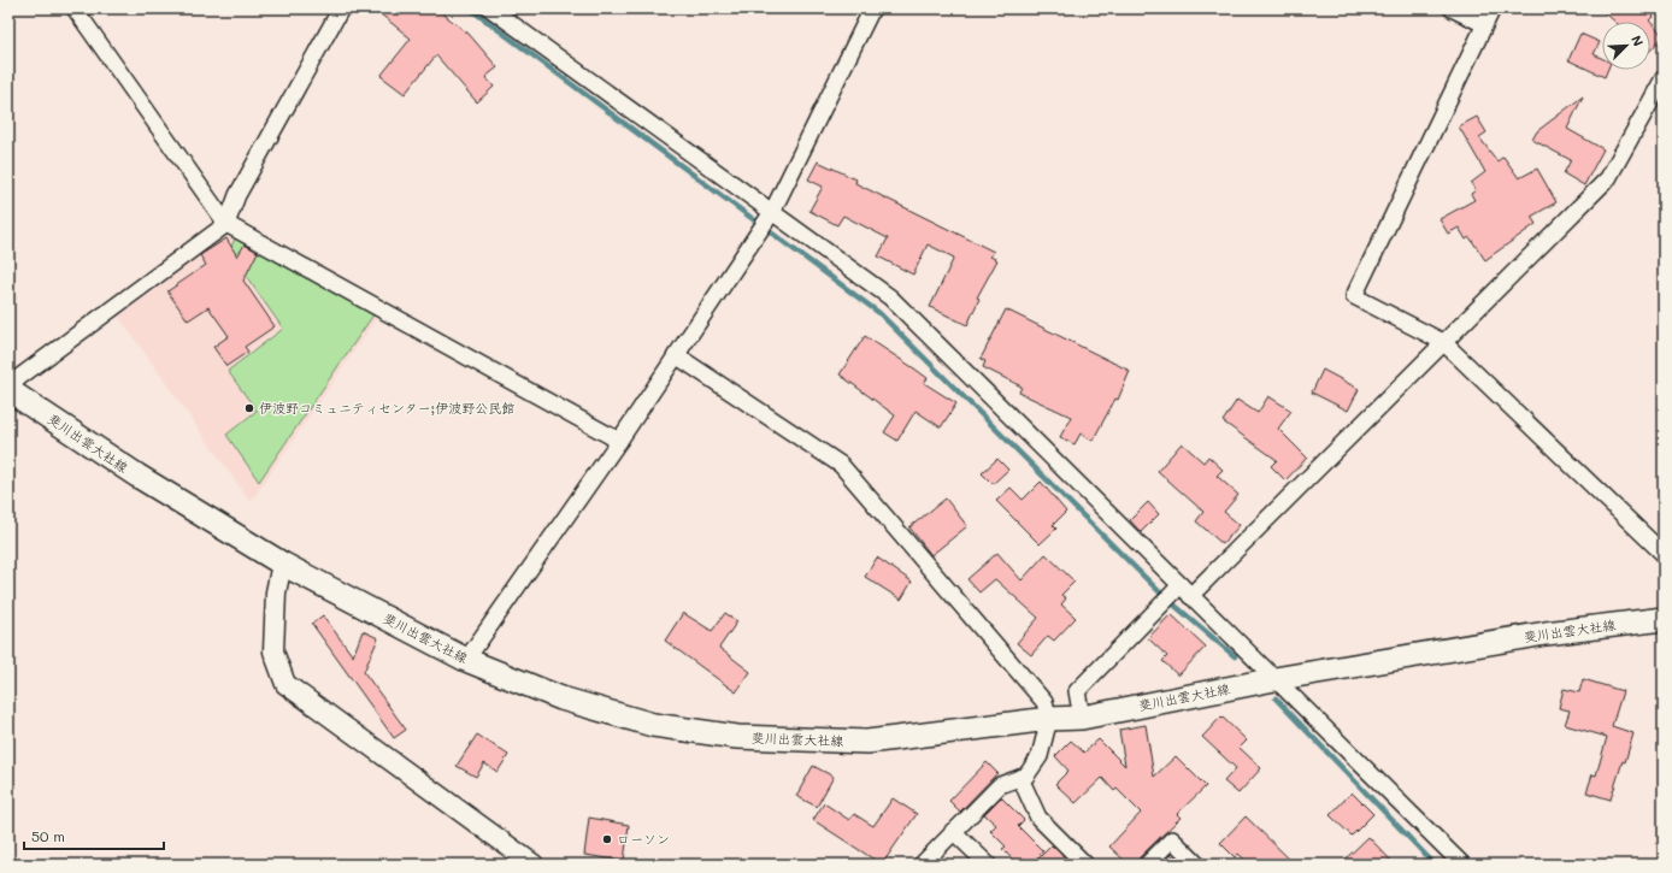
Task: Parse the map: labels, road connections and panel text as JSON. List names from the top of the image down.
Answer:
{
  "streets": {
    "main road": ["斐川出雲大社線"]
  },
  "places": ["伊波野コミュニティセンター;伊波野公民館", "ローソン"],
  "scale_bar": "50 m",
  "north": "top right"
}
